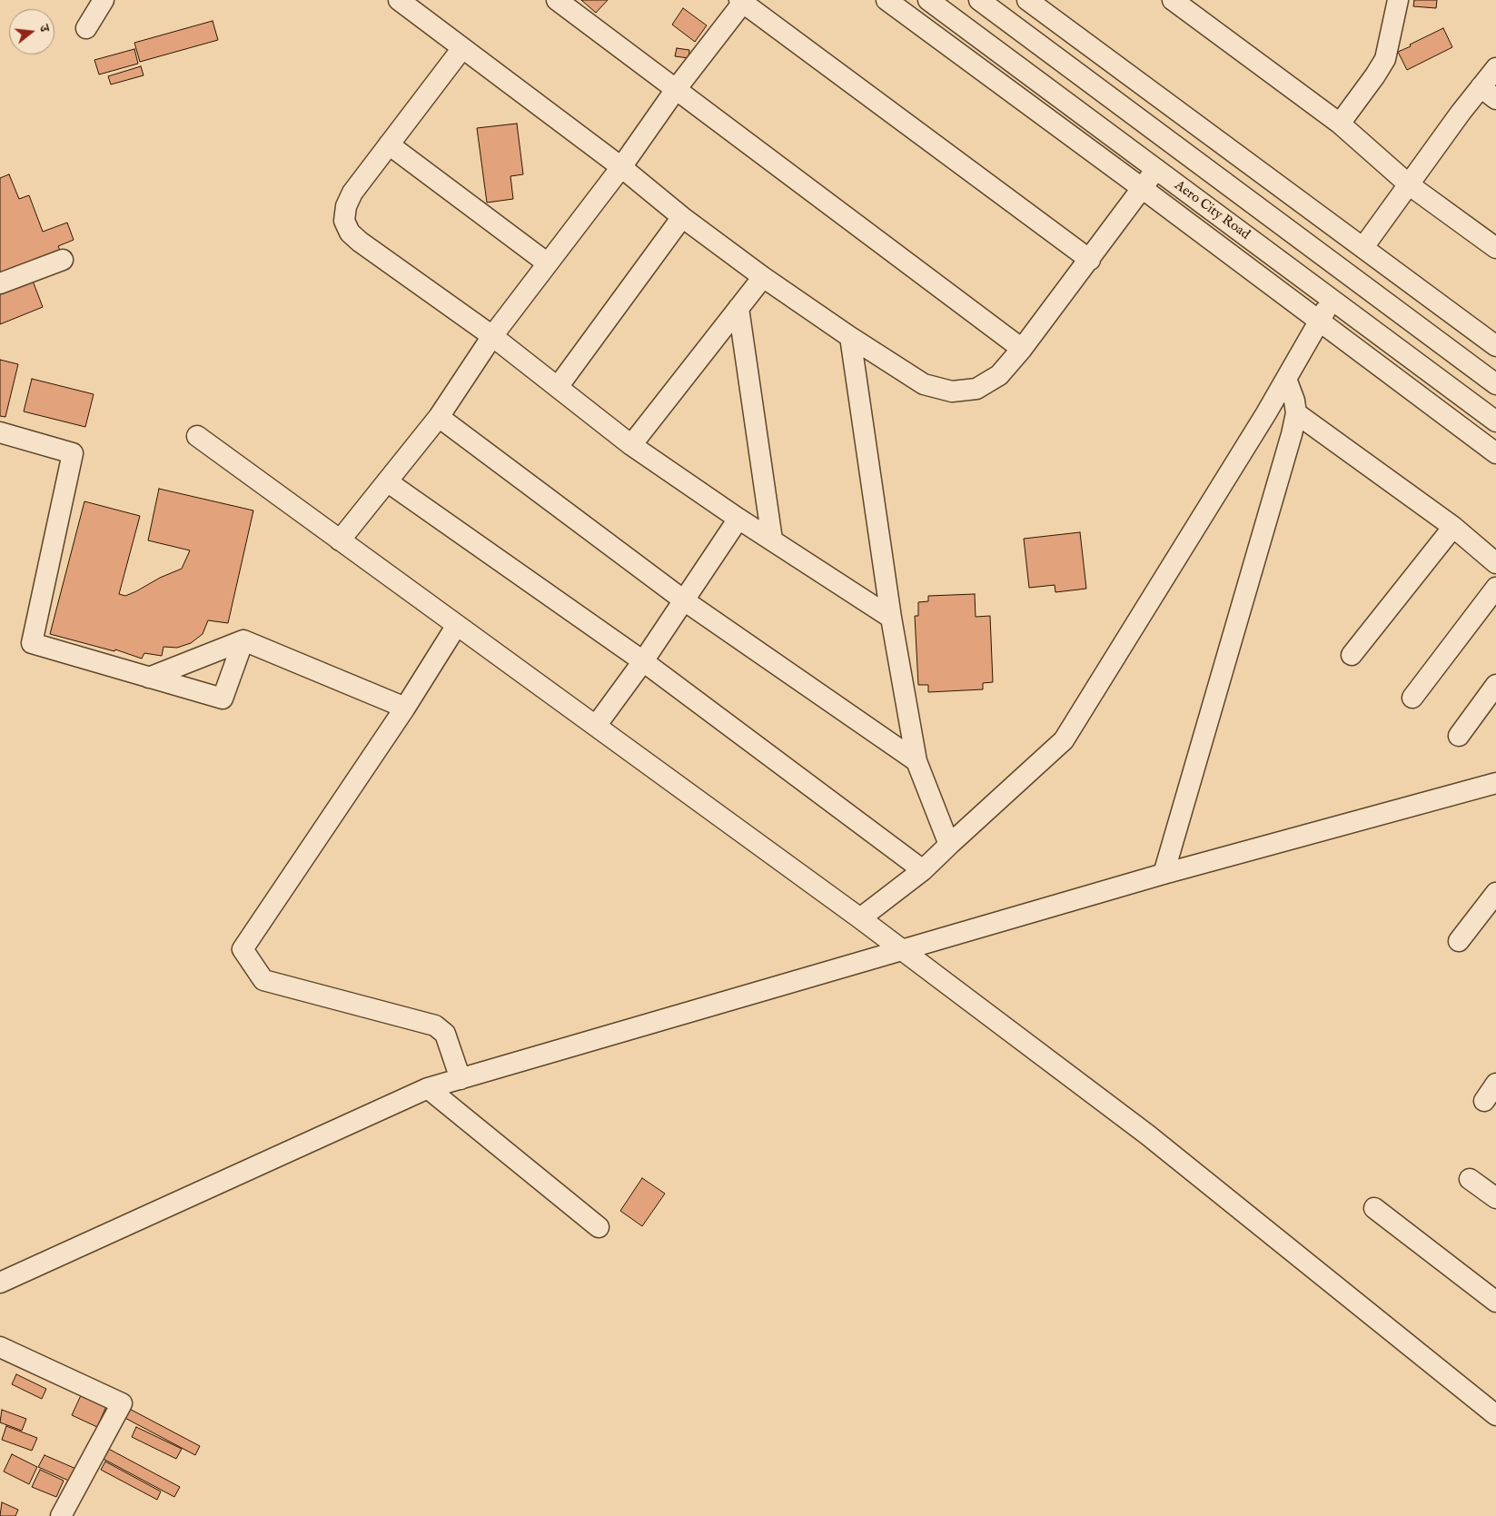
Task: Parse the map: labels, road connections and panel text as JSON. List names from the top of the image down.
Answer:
{
  "streets": {
    "street": ["Aero City Road"]
  },
  "north": "right"
}
